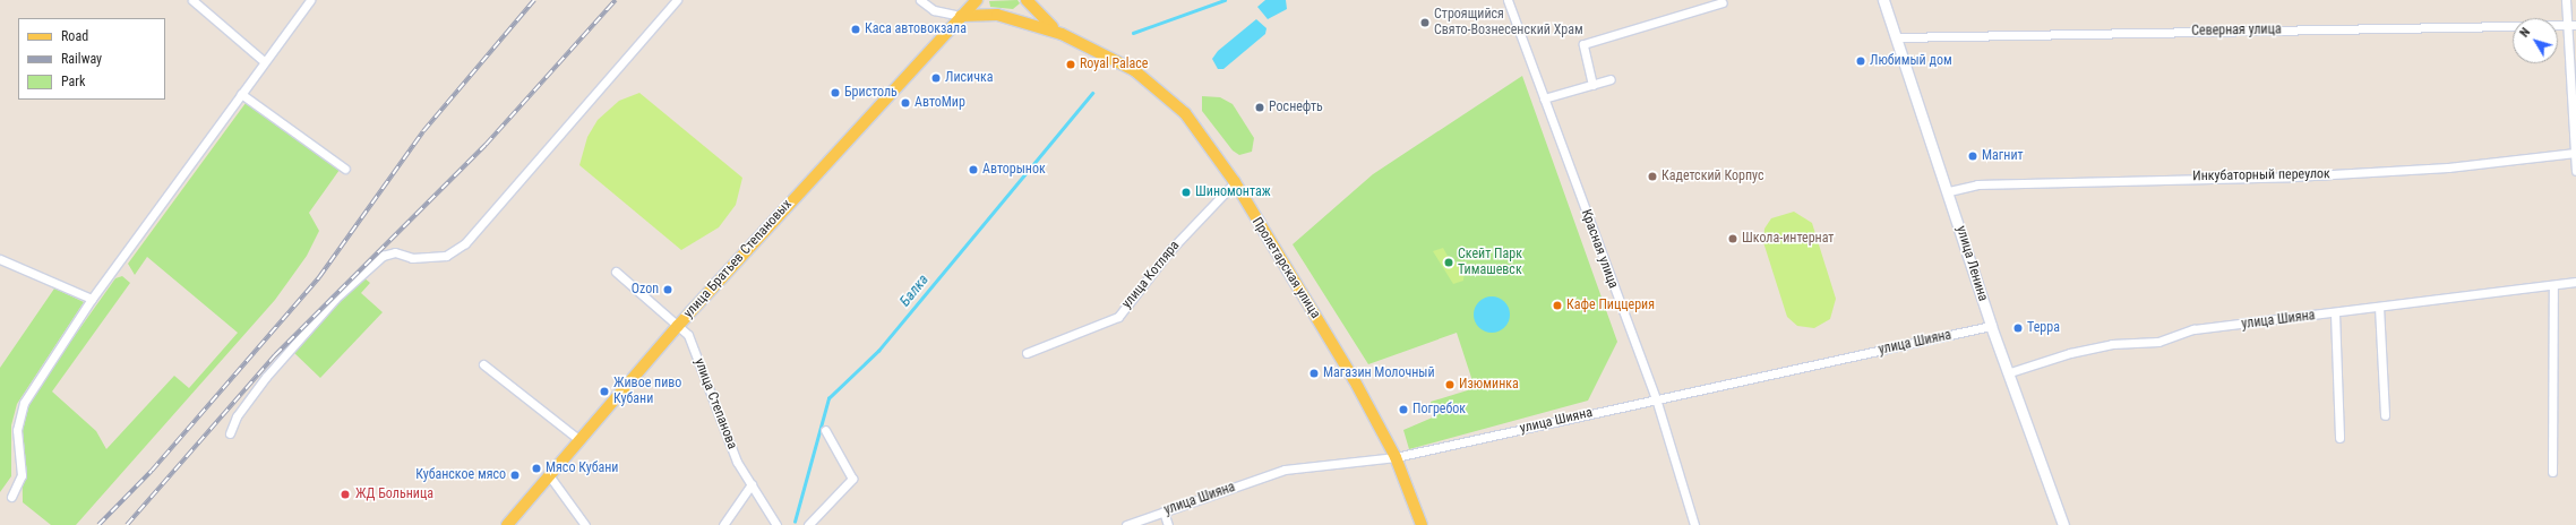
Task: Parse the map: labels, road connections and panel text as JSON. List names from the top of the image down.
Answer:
{
  "streets": {
    "main road": ["улица Братьев Степановых", "улица Ленина", "Пролетарская улица"],
    "street": [
      "Северная улица",
      "Инкубаторный переулок",
      "Красная улица",
      "улица Котляра",
      "улица Шияна",
      "улица Степанова"
    ]
  },
  "crossings": [
    ["Северная улица", "улица Ленина"],
    ["Инкубаторный переулок", "улица Ленина"],
    ["Красная улица", "улица Шияна"],
    ["улица Братьев Степановых", "Пролетарская улица"],
    ["улица Братьев Степановых", "улица Степанова"],
    ["улица Ленина", "улица Шияна"],
    ["Пролетарская улица", "улица Котляра"],
    ["Пролетарская улица", "улица Шияна"]
  ],
  "water": ["Балка"],
  "places": [
    "Строящийся Свято-Вознесенский Храм",
    "Каса автовокзала",
    "Любимый дом",
    "Royal Palace",
    "Лисичка",
    "Бристоль",
    "АвтоМир",
    "Роснефть",
    "Магнит",
    "Авторынок",
    "Кадетский Корпус",
    "Шиномонтаж",
    "Школа-интернат",
    "Скейт Парк Тимашевск",
    "Ozon",
    "Кафе Пиццерия",
    "Терра",
    "Магазин Молочный",
    "Изюминка",
    "Живое пиво Кубани",
    "Погребок",
    "Мясо Кубани",
    "Кубанское мясо",
    "ЖД Больница"
  ],
  "legend": ["Road", "Railway", "Park"],
  "north": "top left"
}
